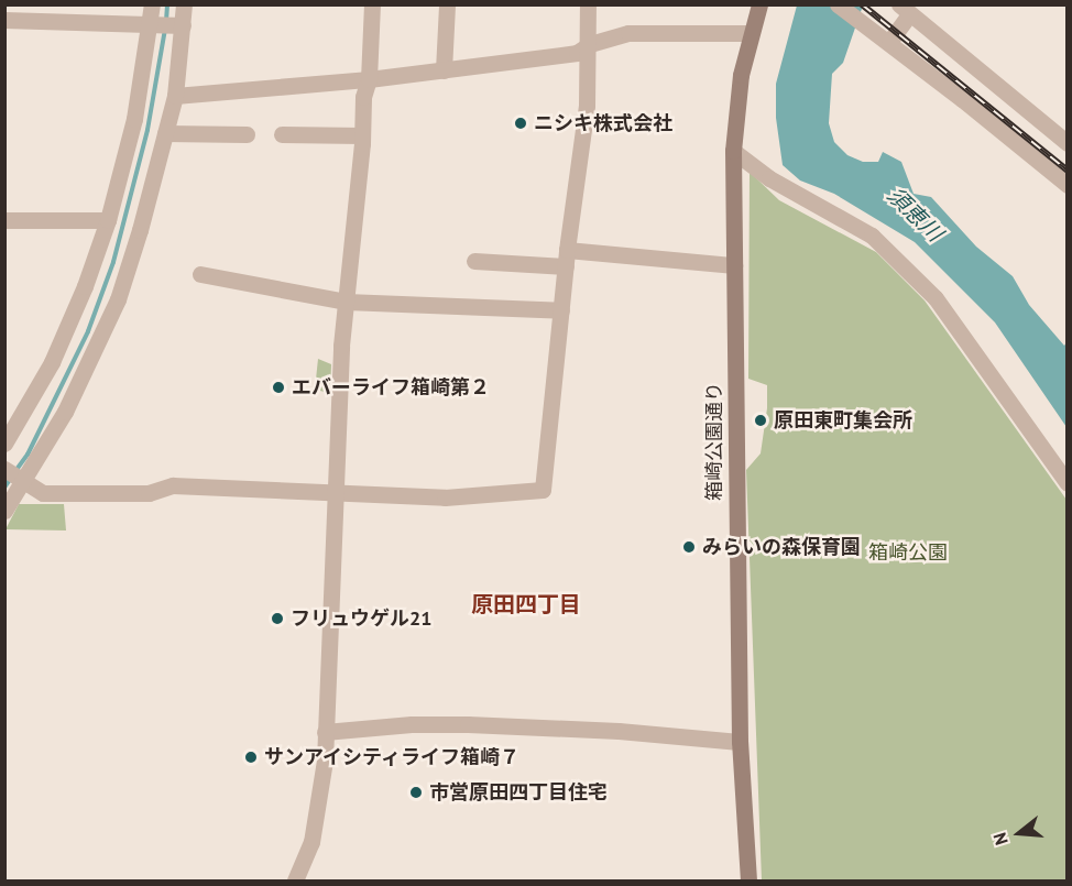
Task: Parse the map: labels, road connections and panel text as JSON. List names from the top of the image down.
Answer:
{
  "streets": {
    "street": ["箱崎公園通り"]
  },
  "districts": ["原田四丁目"],
  "water": ["須恵川"],
  "parks": ["箱崎公園"],
  "places": [
    "ニシキ株式会社",
    "エバーライフ箱崎第２",
    "原田東町集会所",
    "みらいの森保育園",
    "フリュウゲル21",
    "サンアイシティライフ箱崎７",
    "市営原田四丁目住宅"
  ],
  "north": "left"
}
